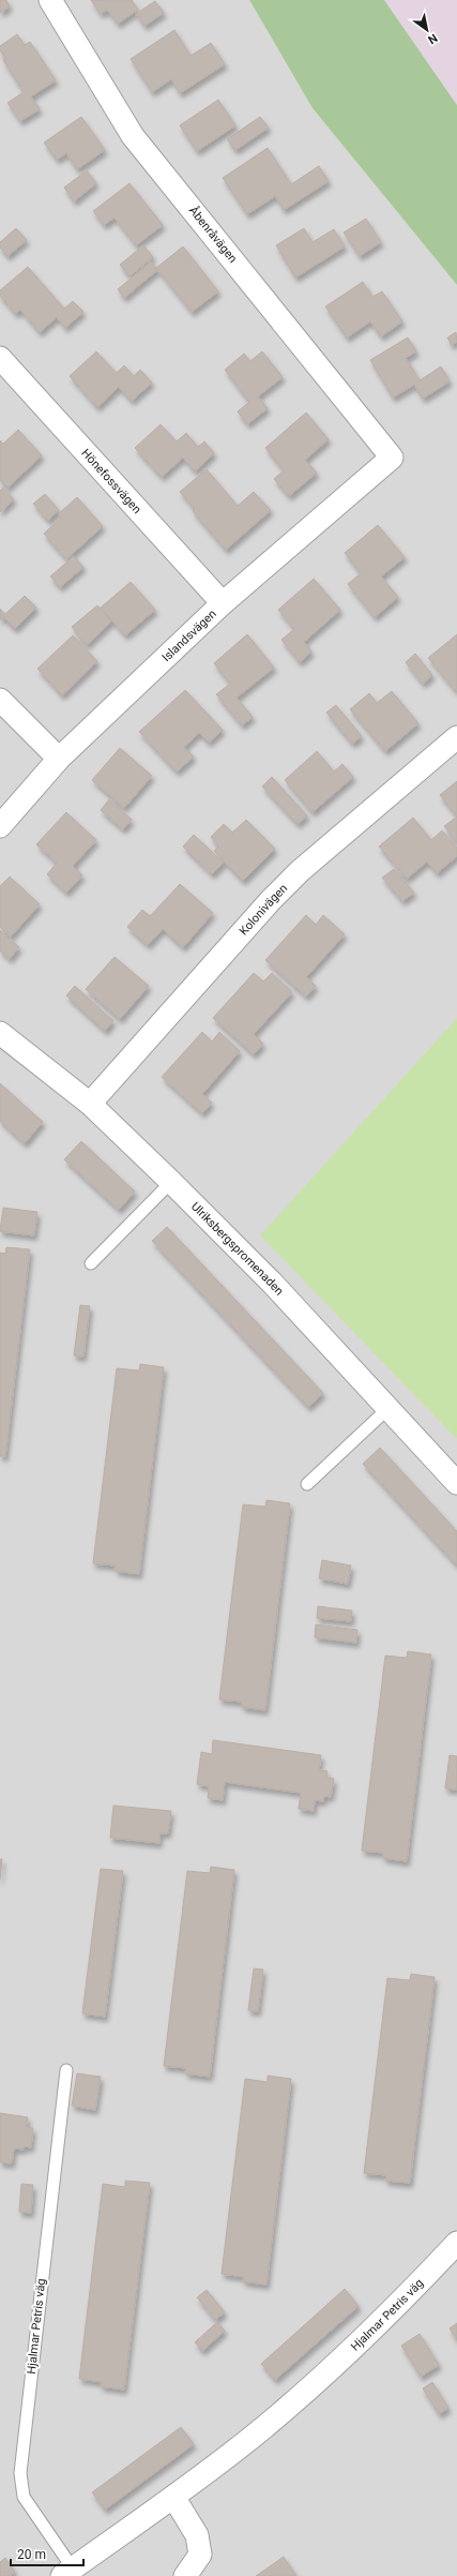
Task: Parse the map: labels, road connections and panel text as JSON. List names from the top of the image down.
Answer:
{
  "streets": {
    "street": [
      "Åbenråvägen",
      "Hönefossvägen",
      "Islandsvägen",
      "Kolonivägen",
      "Ulriksbergspromenaden",
      "Hjalmar Petris väg"
    ]
  },
  "crossings": [
    ["Åbenråvägen", "Islandsvägen"],
    ["Hönefossvägen", "Islandsvägen"],
    ["Kolonivägen", "Ulriksbergspromenaden"]
  ],
  "scale_bar": "20 m",
  "north": "bottom right"
}
